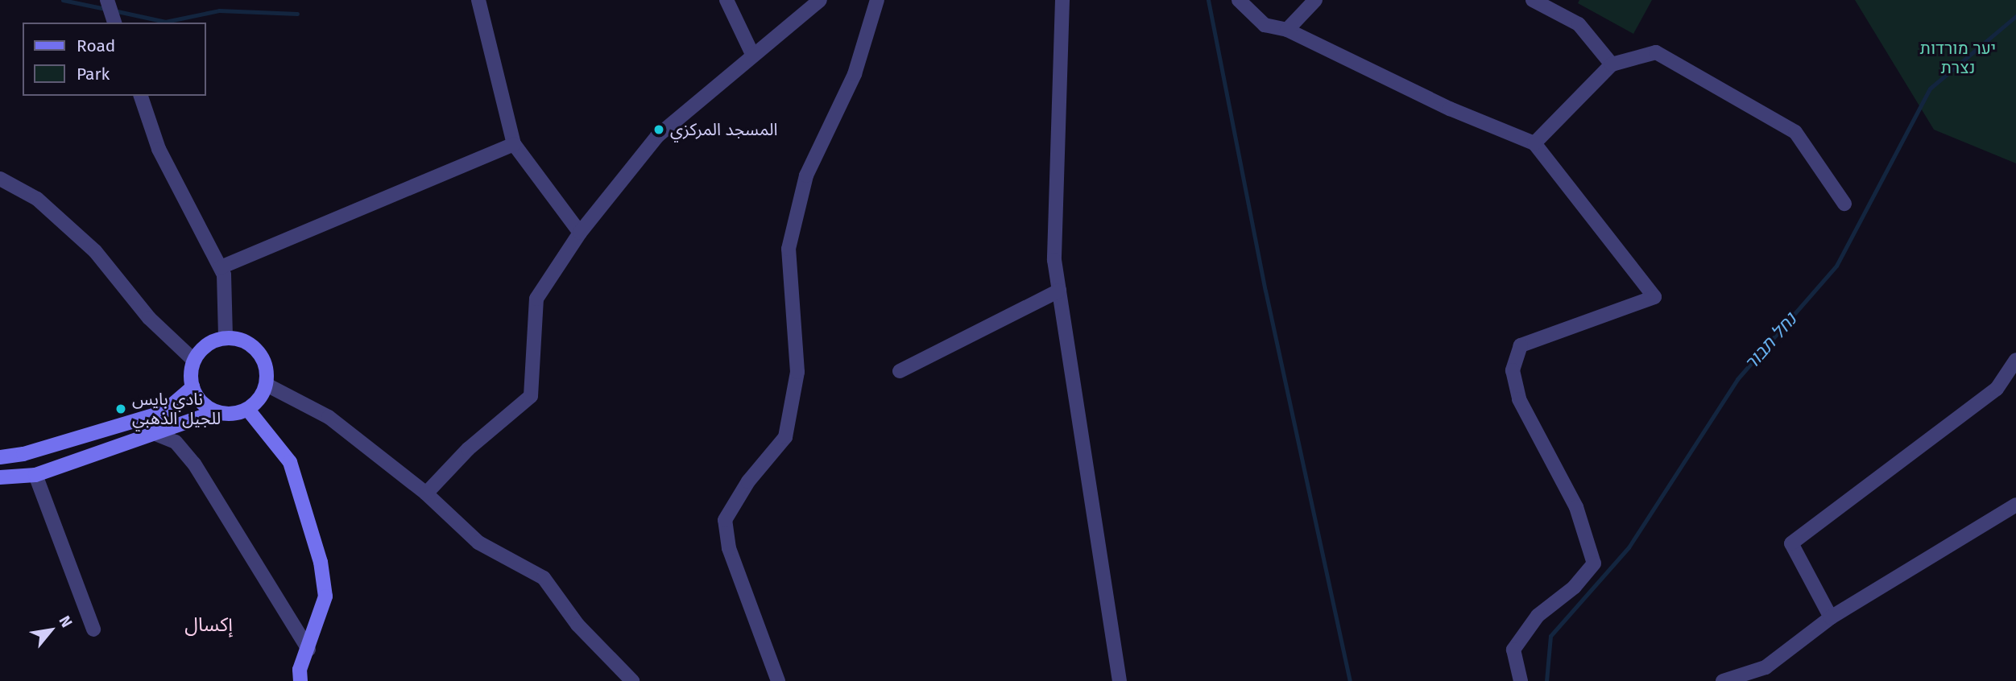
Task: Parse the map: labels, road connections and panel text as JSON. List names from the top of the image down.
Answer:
{
  "districts": ["إكسال"],
  "water": ["נחל תבור"],
  "parks": ["יער מורדות נצרת"],
  "places": ["المسجد المركزي", "نادي بايس للجيل الذهبي"],
  "legend": ["Road", "Park"],
  "north": "top right"
}
